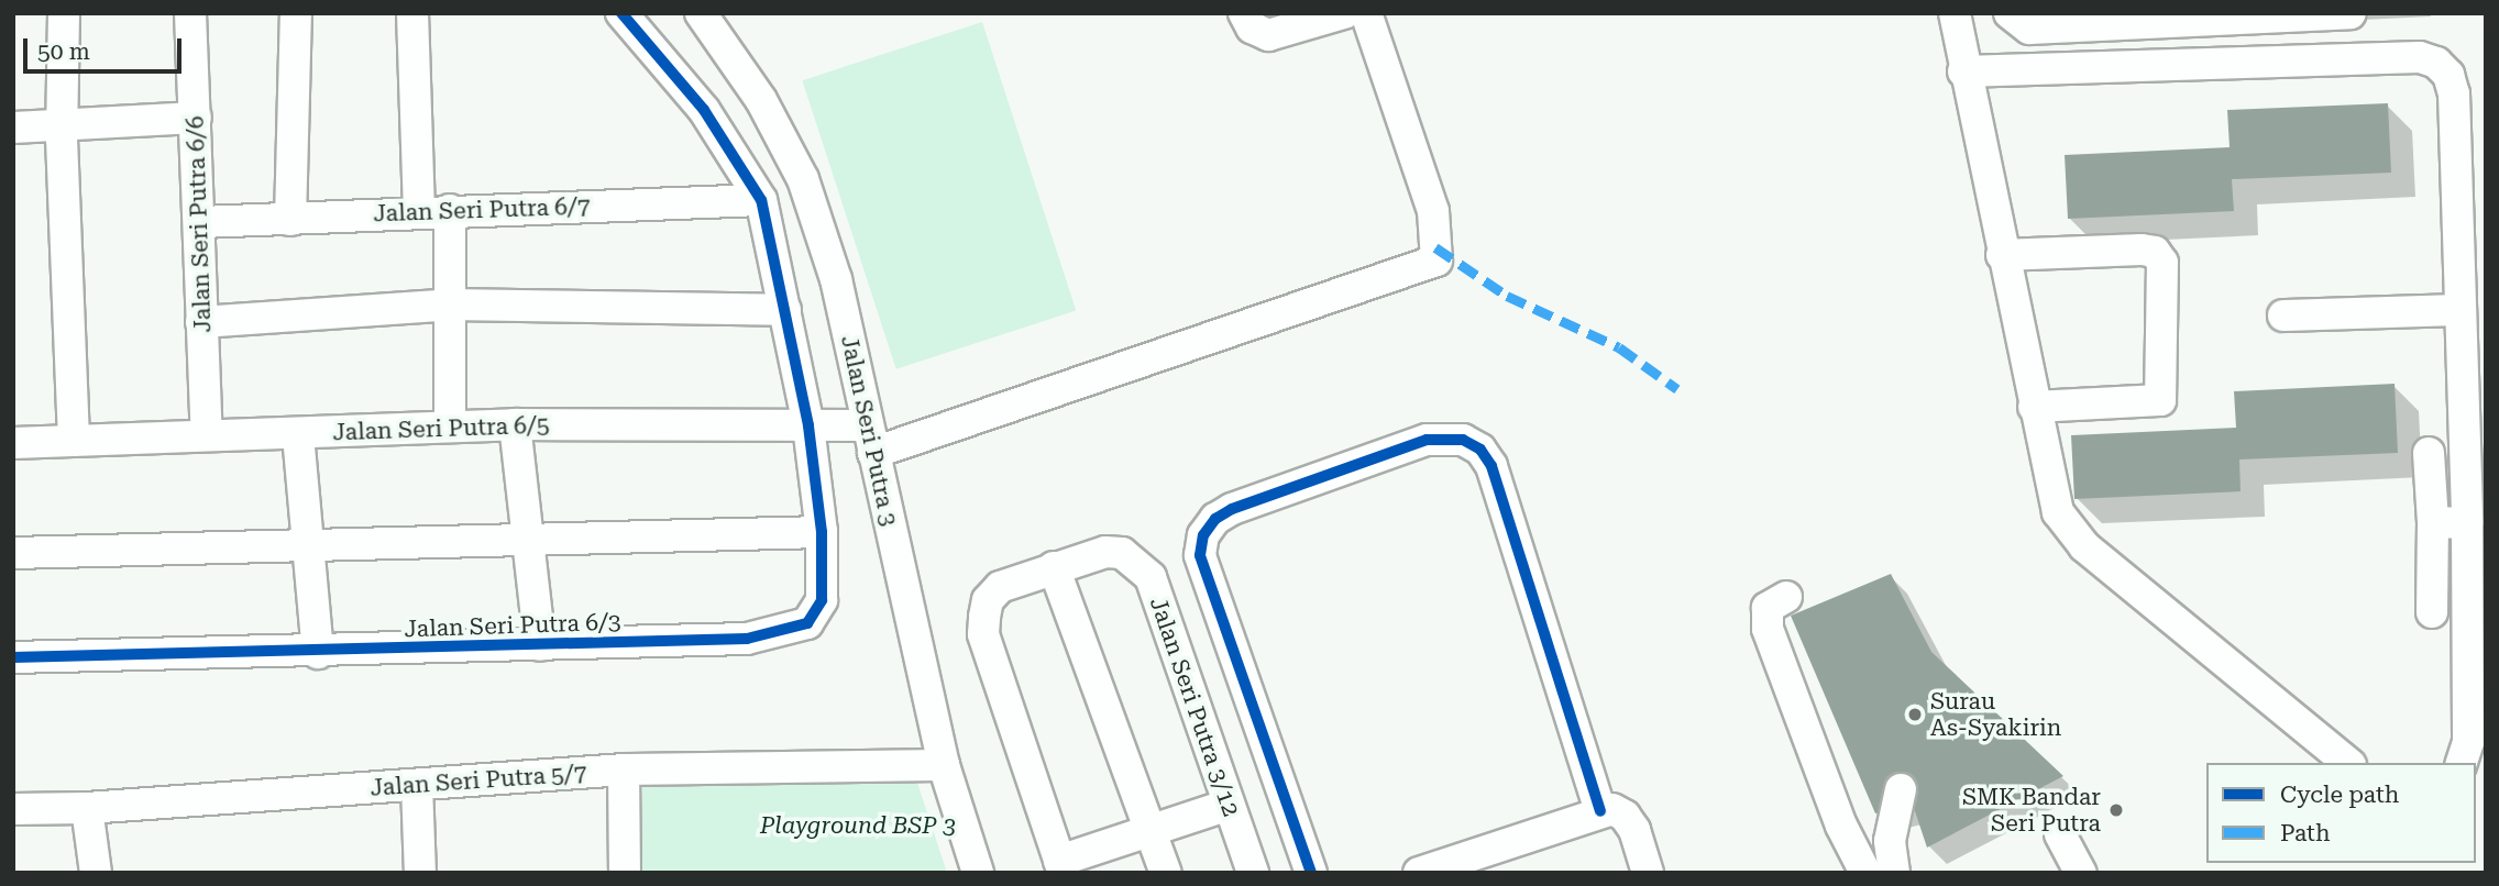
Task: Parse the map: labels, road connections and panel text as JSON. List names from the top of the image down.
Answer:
{
  "streets": {
    "street": [
      "Jalan Seri Putra 6/7",
      "Jalan Seri Putra 6/6",
      "Jalan Seri Putra 6/5",
      "Jalan Seri Putra 3",
      "Jalan Seri Putra 6/3",
      "Jalan Seri Putra 3/12",
      "Jalan Seri Putra 5/7"
    ]
  },
  "crossings": [
    ["Jalan Seri Putra 6/7", "Jalan Seri Putra 6/6"],
    ["Jalan Seri Putra 6/7", "Jalan Seri Putra 6/3"],
    ["Jalan Seri Putra 6/6", "Jalan Seri Putra 6/5"],
    ["Jalan Seri Putra 6/5", "Jalan Seri Putra 3"],
    ["Jalan Seri Putra 6/5", "Jalan Seri Putra 6/3"],
    ["Jalan Seri Putra 3", "Jalan Seri Putra 5/7"]
  ],
  "parks": ["Playground BSP 3"],
  "places": ["Surau As-Syakirin", "SMK Bandar Seri Putra"],
  "legend": ["Cycle path", "Path"],
  "scale_bar": "50 m"
}
